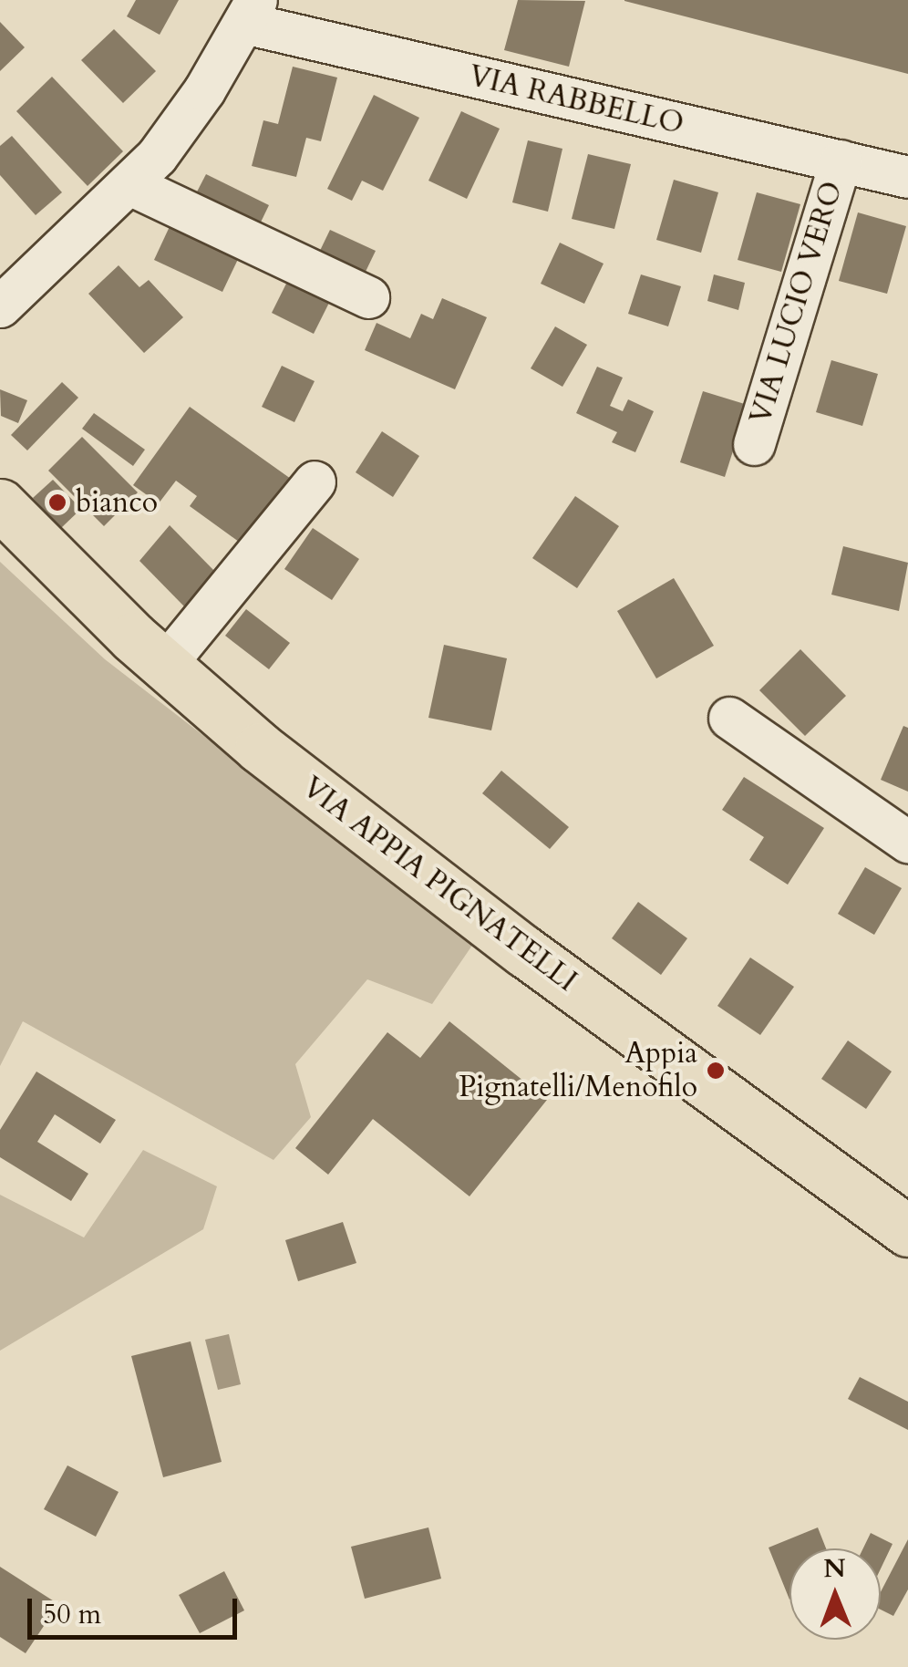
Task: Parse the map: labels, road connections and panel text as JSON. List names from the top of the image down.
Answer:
{
  "streets": {
    "main road": ["VIA APPIA PIGNATELLI"],
    "street": ["VIA RABBELLO", "VIA LUCIO VERO"]
  },
  "crossings": [
    ["VIA RABBELLO", "VIA LUCIO VERO"]
  ],
  "places": ["bianco", "Appia Pignatelli/Menofilo"],
  "scale_bar": "50 m",
  "north": "top"
}
